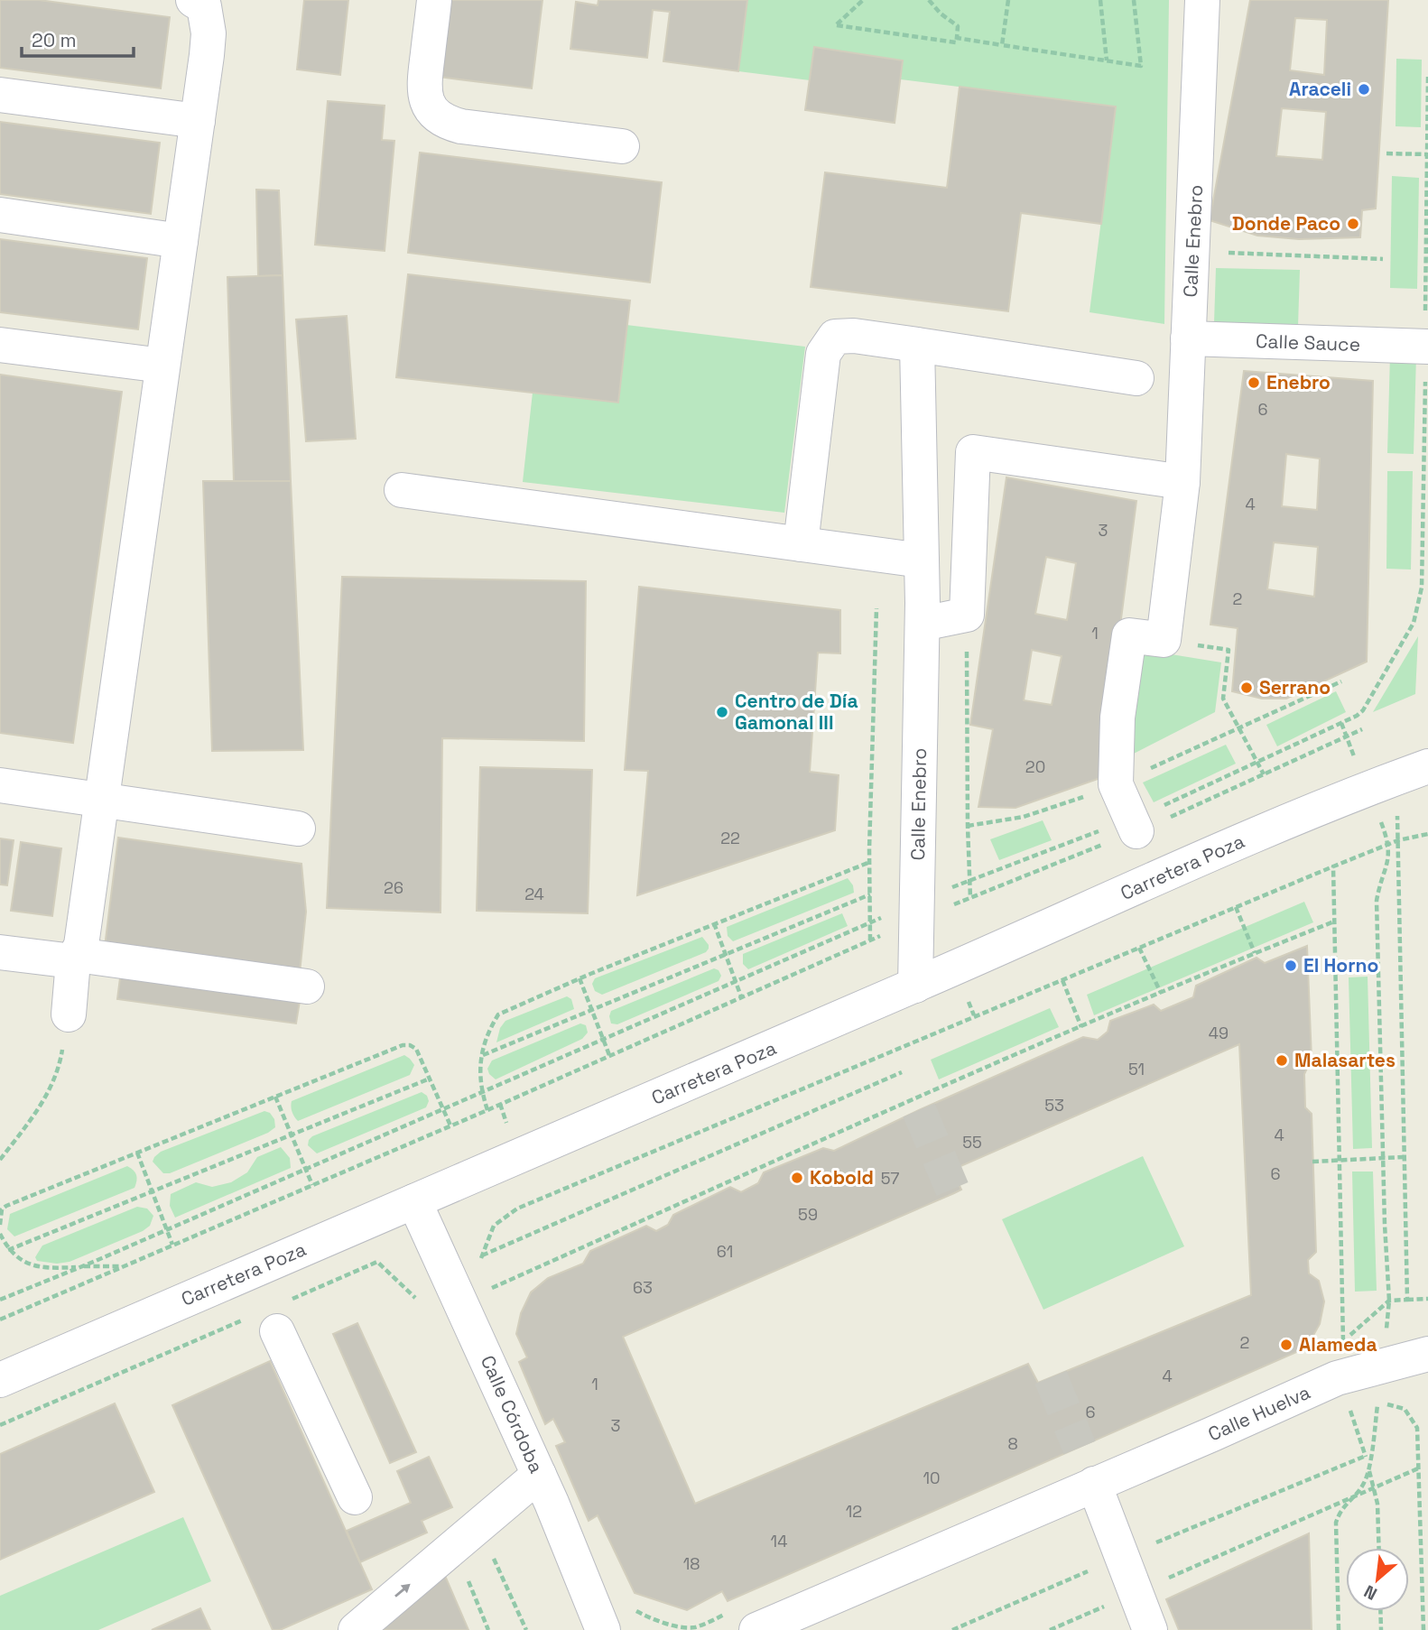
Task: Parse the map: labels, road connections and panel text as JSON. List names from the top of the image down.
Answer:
{
  "streets": {
    "street": [
      "Calle Enebro",
      "Calle Sauce",
      "Carretera Poza",
      "Calle Huelva",
      "Calle Córdoba"
    ]
  },
  "crossings": [
    ["Calle Enebro", "Calle Sauce"],
    ["Calle Enebro", "Carretera Poza"],
    ["Carretera Poza", "Calle Córdoba"]
  ],
  "places": [
    "Araceli",
    "Donde Paco",
    "Enebro",
    "Serrano",
    "Centro de Día Gamonal III",
    "El Horno",
    "Malasartes",
    "Kobold",
    "Alameda"
  ],
  "house_numbers": [
    "6",
    "4",
    "3",
    "2",
    "1",
    "20",
    "22",
    "26",
    "24",
    "49",
    "51",
    "53",
    "4",
    "55",
    "6",
    "57",
    "59",
    "61",
    "63",
    "2",
    "4",
    "1",
    "6",
    "3",
    "8",
    "10",
    "12",
    "14",
    "18"
  ],
  "scale_bar": "20 m",
  "north": "bottom left"
}
